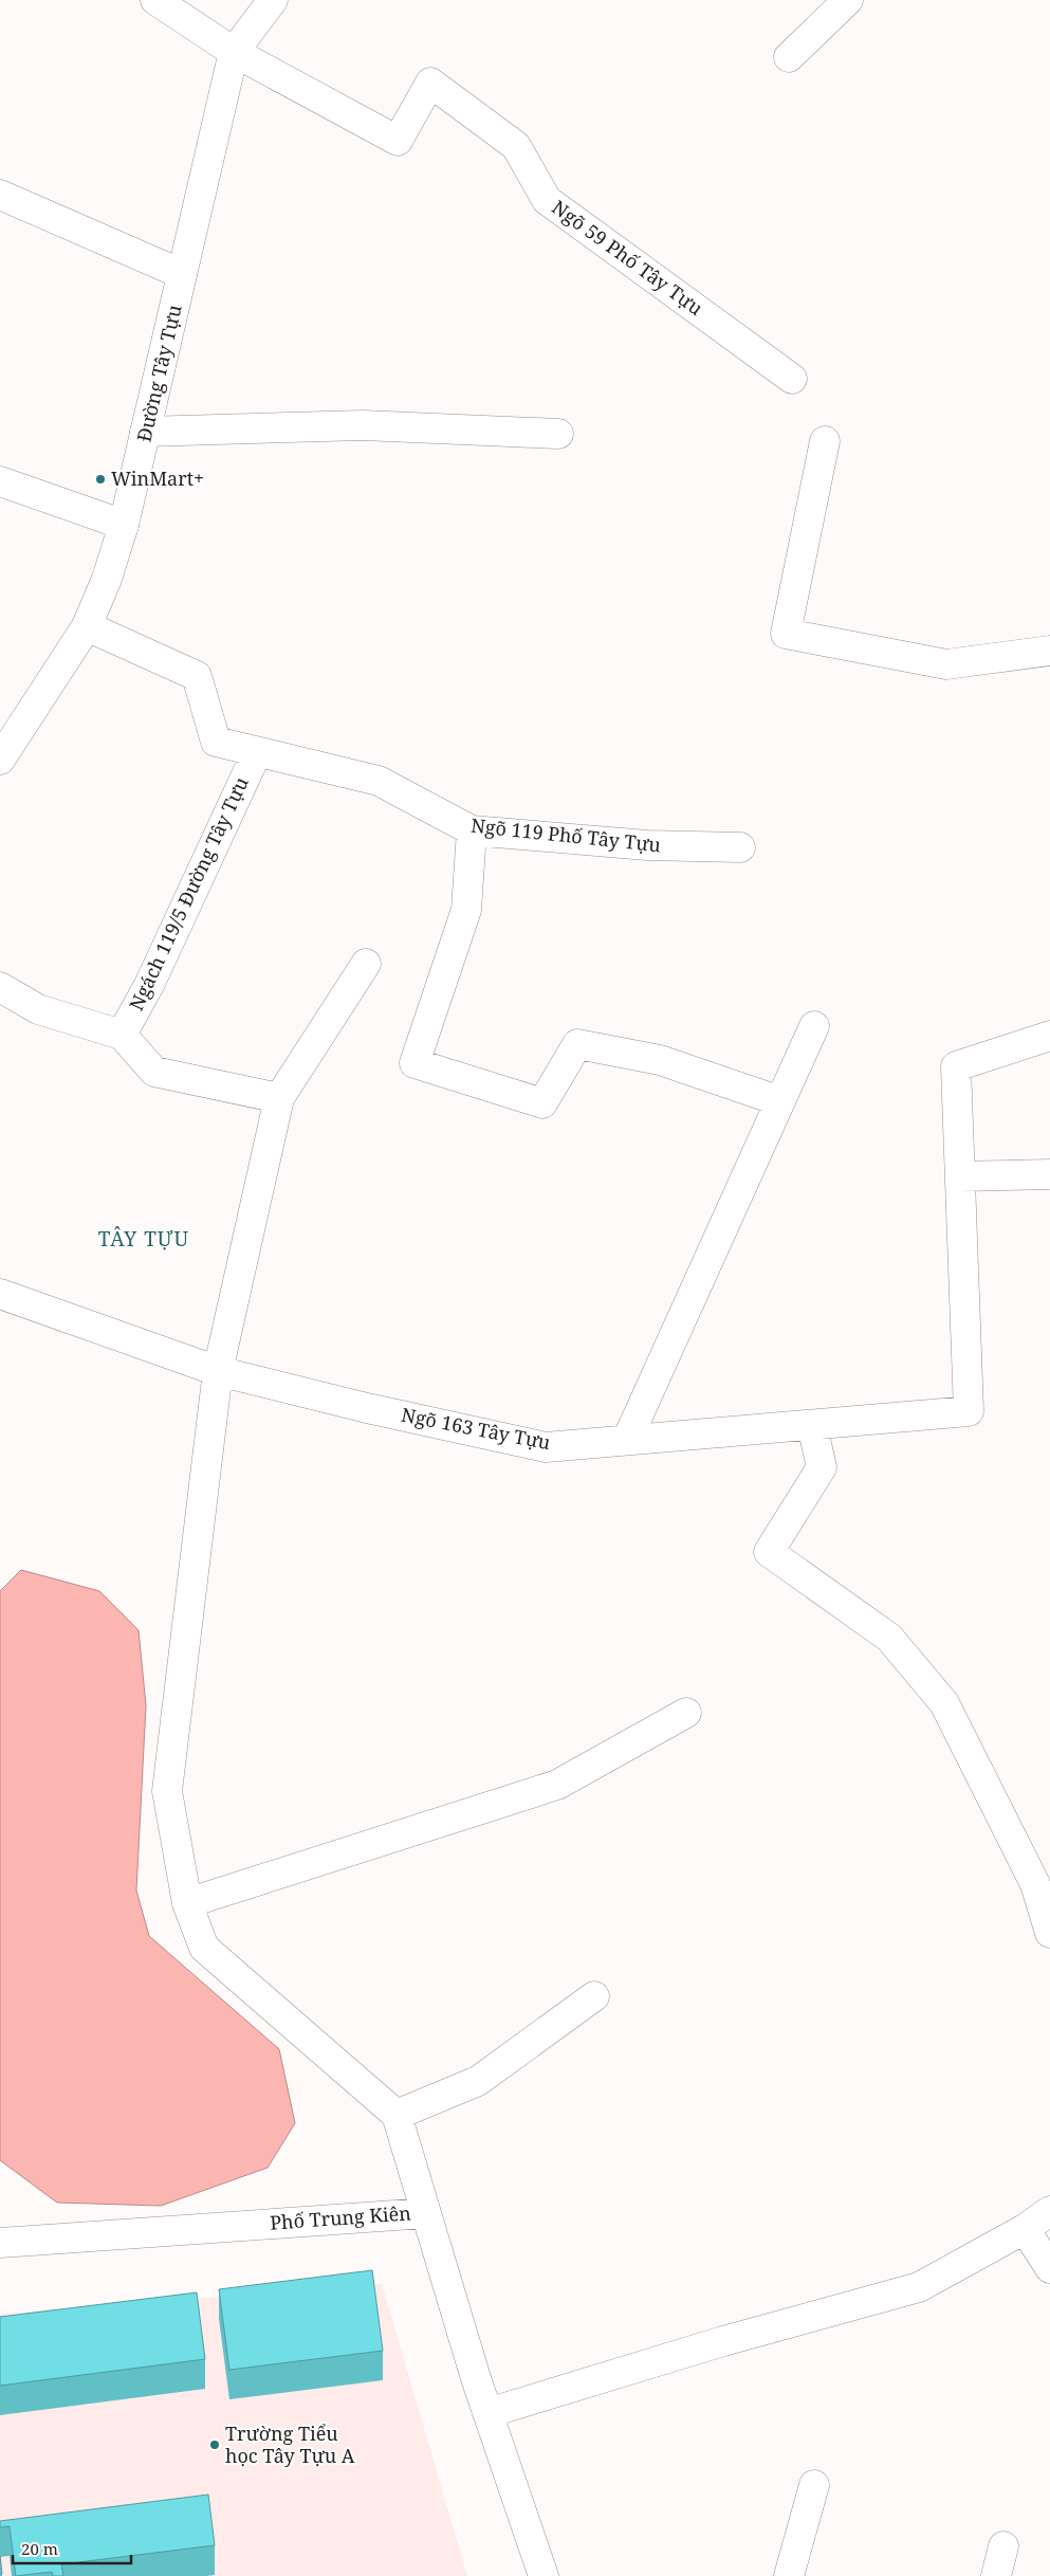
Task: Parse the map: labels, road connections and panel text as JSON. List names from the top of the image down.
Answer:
{
  "streets": {
    "street": [
      "Ngõ 59 Phố Tây Tựu",
      "Đường Tây Tựu",
      "Ngõ 119 Phố Tây Tựu",
      "Ngách 119/5 Đường Tây Tựu",
      "Ngõ 163 Tây Tựu",
      "Phố Trung Kiên"
    ]
  },
  "crossings": [
    ["Ngõ 59 Phố Tây Tựu", "Đường Tây Tựu"],
    ["Đường Tây Tựu", "Ngõ 119 Phố Tây Tựu"],
    ["Ngõ 119 Phố Tây Tựu", "Ngách 119/5 Đường Tây Tựu"]
  ],
  "districts": ["TÂY TỰU"],
  "places": ["WinMart+", "Trường Tiểu học Tây Tựu A"],
  "scale_bar": "20 m"
}
